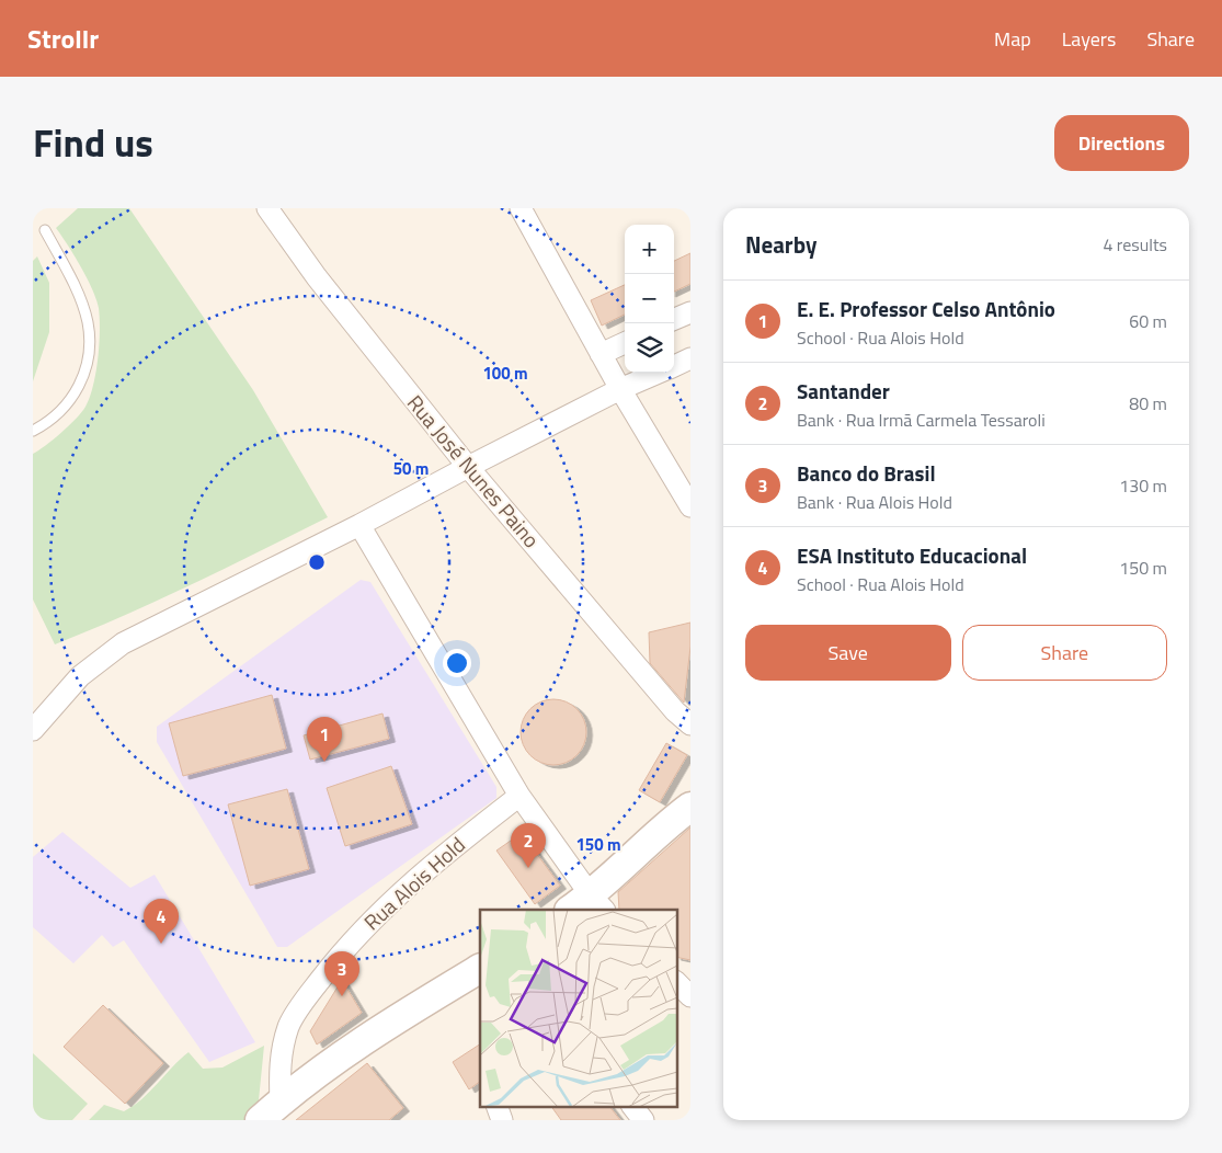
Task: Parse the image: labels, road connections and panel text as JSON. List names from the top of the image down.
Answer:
{
  "streets": {
    "street": ["Rua José Nunes Paino", "Rua Alois Hold"]
  },
  "page": {
    "header": "Strollr",
    "nav": ["Map", "Layers", "Share"],
    "title": "Find us",
    "buttons": [
      "Directions",
      ["Save", "Share"]
    ],
    "heading": ["Nearby", "4 results"],
    "map_buttons": ["+", "−"],
    "list": [
      {
        "mark": "1",
        "name": "E. E. Professor Celso Antônio",
        "note": "School · Rua Alois Hold",
        "value": "60 m"
      },
      {
        "mark": "2",
        "name": "Santander",
        "note": "Bank · Rua Irmã Carmela Tessaroli",
        "value": "80 m"
      },
      {
        "mark": "3",
        "name": "Banco do Brasil",
        "note": "Bank · Rua Alois Hold",
        "value": "130 m"
      },
      {
        "mark": "4",
        "name": "ESA Instituto Educacional",
        "note": "School · Rua Alois Hold",
        "value": "150 m"
      }
    ],
    "pins": [
      "1",
      "2",
      "4",
      "3"
    ]
  },
  "rings": ["100 m", "50 m", "150 m"]
}
